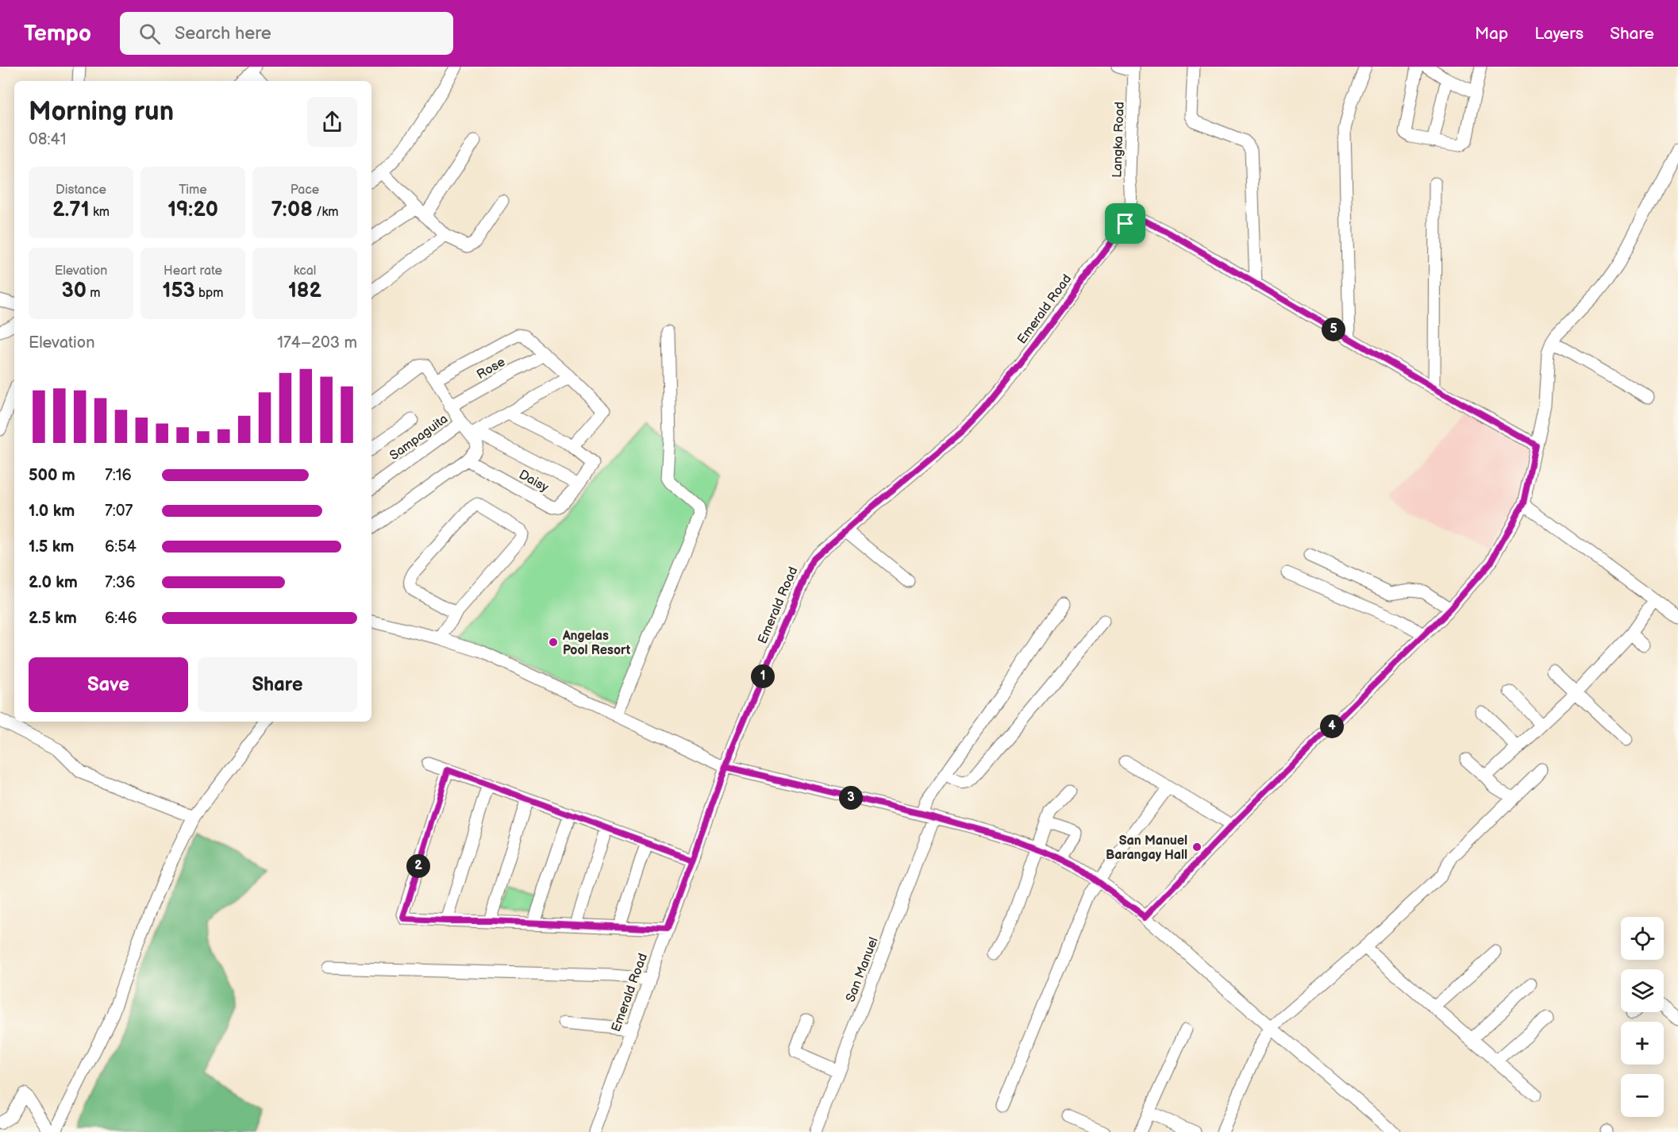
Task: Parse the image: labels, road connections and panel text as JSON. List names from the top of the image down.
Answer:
{
  "streets": {
    "street": [
      "Langka Road",
      "Emerald Road",
      "Rose",
      "Sampaguita",
      "Daisy",
      "San Manuel"
    ]
  },
  "crossings": [
    ["Langka Road", "Emerald Road"]
  ],
  "places": ["Angelas Pool Resort", "San Manuel Barangay Hall"],
  "page": {
    "header": "Tempo",
    "search": "Search here",
    "nav": ["Map", "Layers", "Share"],
    "heading": ["Morning run", "08:41"],
    "stats": [
      ["Distance", "2.71 km"],
      ["Time", "19:20"],
      ["Pace", "7:08 /km"],
      ["Elevation", "30 m"],
      ["Heart rate", "153 bpm"],
      ["kcal", "182"]
    ],
    "pins": [
      "5",
      "1",
      "4",
      "3",
      "2"
    ],
    "chart": ["Elevation", "174–203 m"],
    "list": [
      {
        "name": "500 m",
        "note": "7:16"
      },
      {
        "name": "1.0 km",
        "note": "7:07"
      },
      {
        "name": "1.5 km",
        "note": "6:54"
      },
      {
        "name": "2.0 km",
        "note": "7:36"
      },
      {
        "name": "2.5 km",
        "note": "6:46"
      }
    ],
    "buttons": ["Save", "Share"],
    "map_buttons": ["+", "−"]
  }
}
